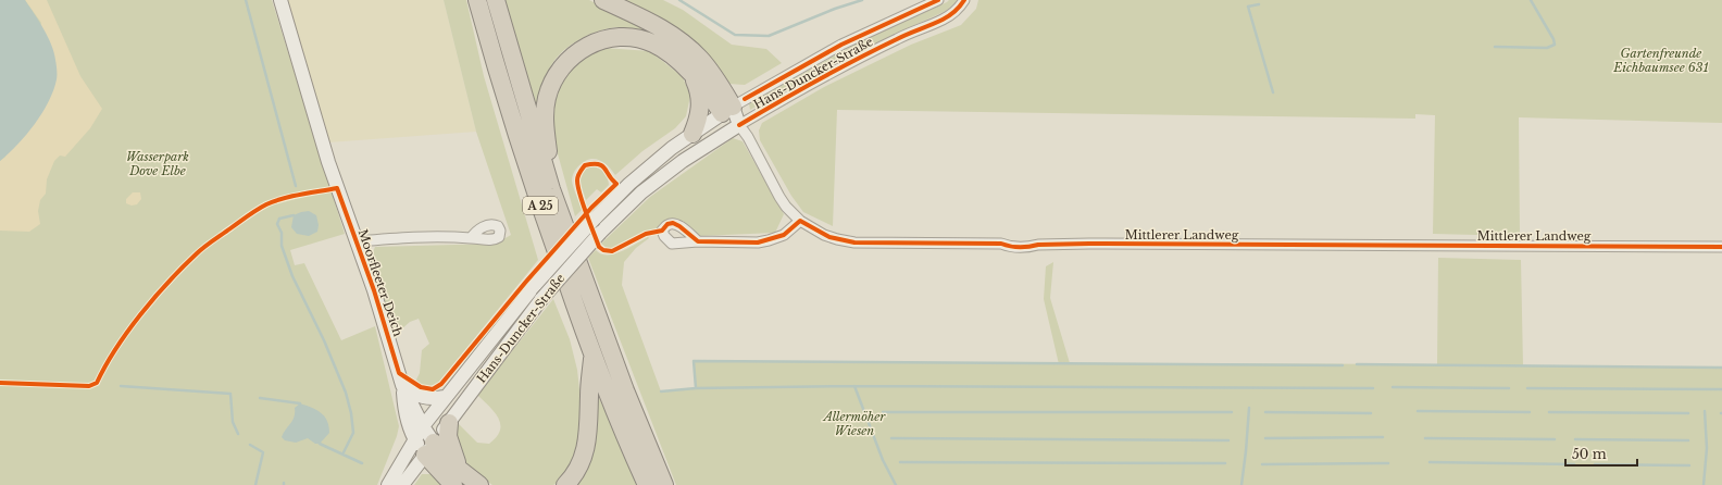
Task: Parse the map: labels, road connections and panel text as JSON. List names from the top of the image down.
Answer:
{
  "streets": {
    "highway": ["A 25"],
    "street": ["Hans-Duncker-Straße", "Mittlerer Landweg", "Moorfleeter Deich"]
  },
  "crossings": [
    ["Hans-Duncker-Straße", "Mittlerer Landweg"],
    ["Hans-Duncker-Straße", "Moorfleeter Deich"]
  ],
  "parks": ["Gartenfreunde Eichbaumsee 631", "Wasserpark Dove Elbe", "Allermöher Wiesen"],
  "scale_bar": "50 m"
}
